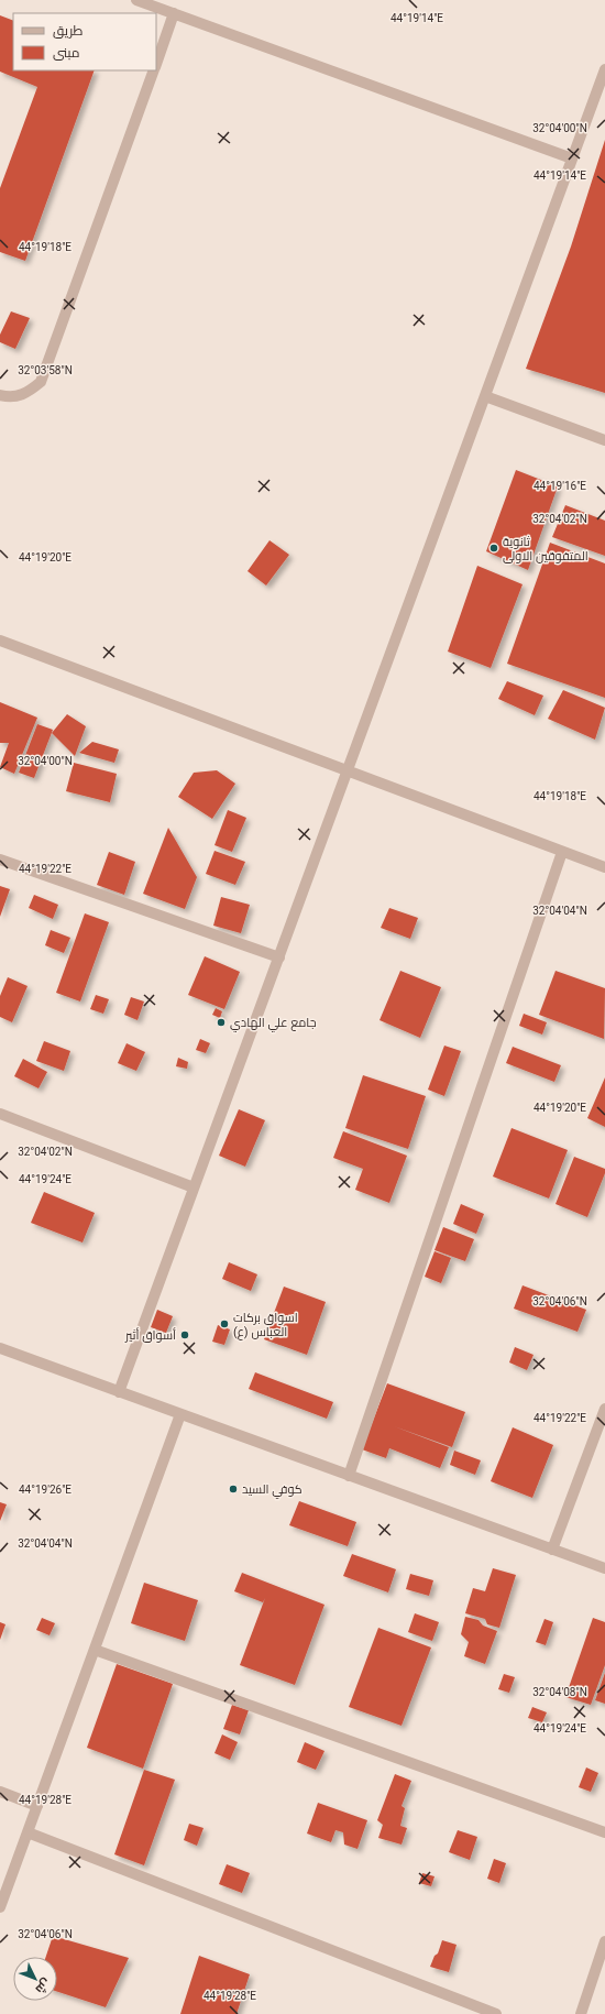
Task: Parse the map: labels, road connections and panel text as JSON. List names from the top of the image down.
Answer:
{
  "places": [
    "ثانوية المتفوقين الاولى",
    "جامع علي الهادي",
    "اسواق بركات العباس (ع)",
    "أسواق أثير",
    "كوفي السيد"
  ],
  "legend": ["طريق", "مبنى"],
  "north": "bottom right",
  "coordinates": [
    "44°19'14\"E",
    "32°04'00\"N",
    "44°19'18\"E",
    "32°03'58\"N",
    "44°19'16\"E",
    "32°04'02\"N",
    "44°19'20\"E",
    "44°19'22\"E",
    "32°04'04\"N",
    "44°19'24\"E",
    "32°04'06\"N",
    "44°19'26\"E",
    "32°04'08\"N",
    "44°19'28\"E"
  ]
}
